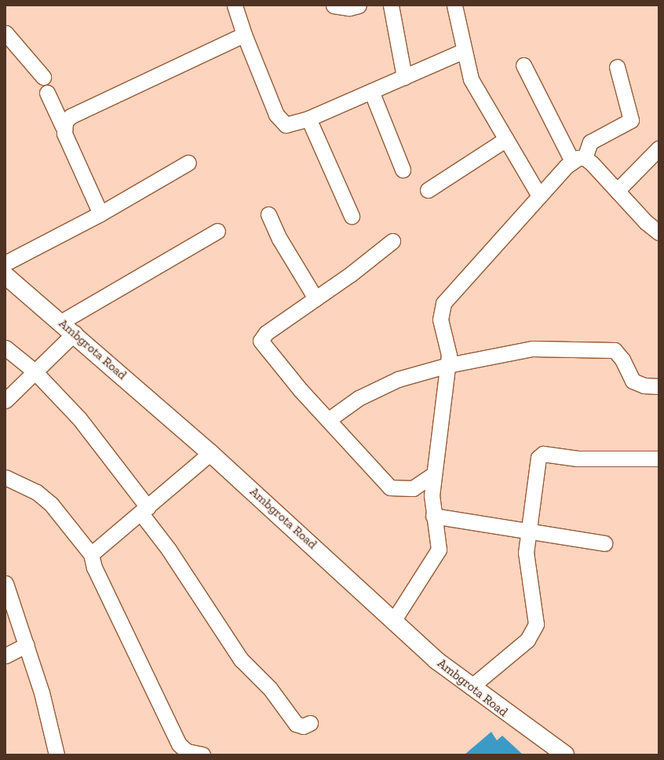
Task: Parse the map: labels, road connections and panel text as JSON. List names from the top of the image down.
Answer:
{
  "streets": {
    "main road": ["Ambgrota Road"]
  }
}
